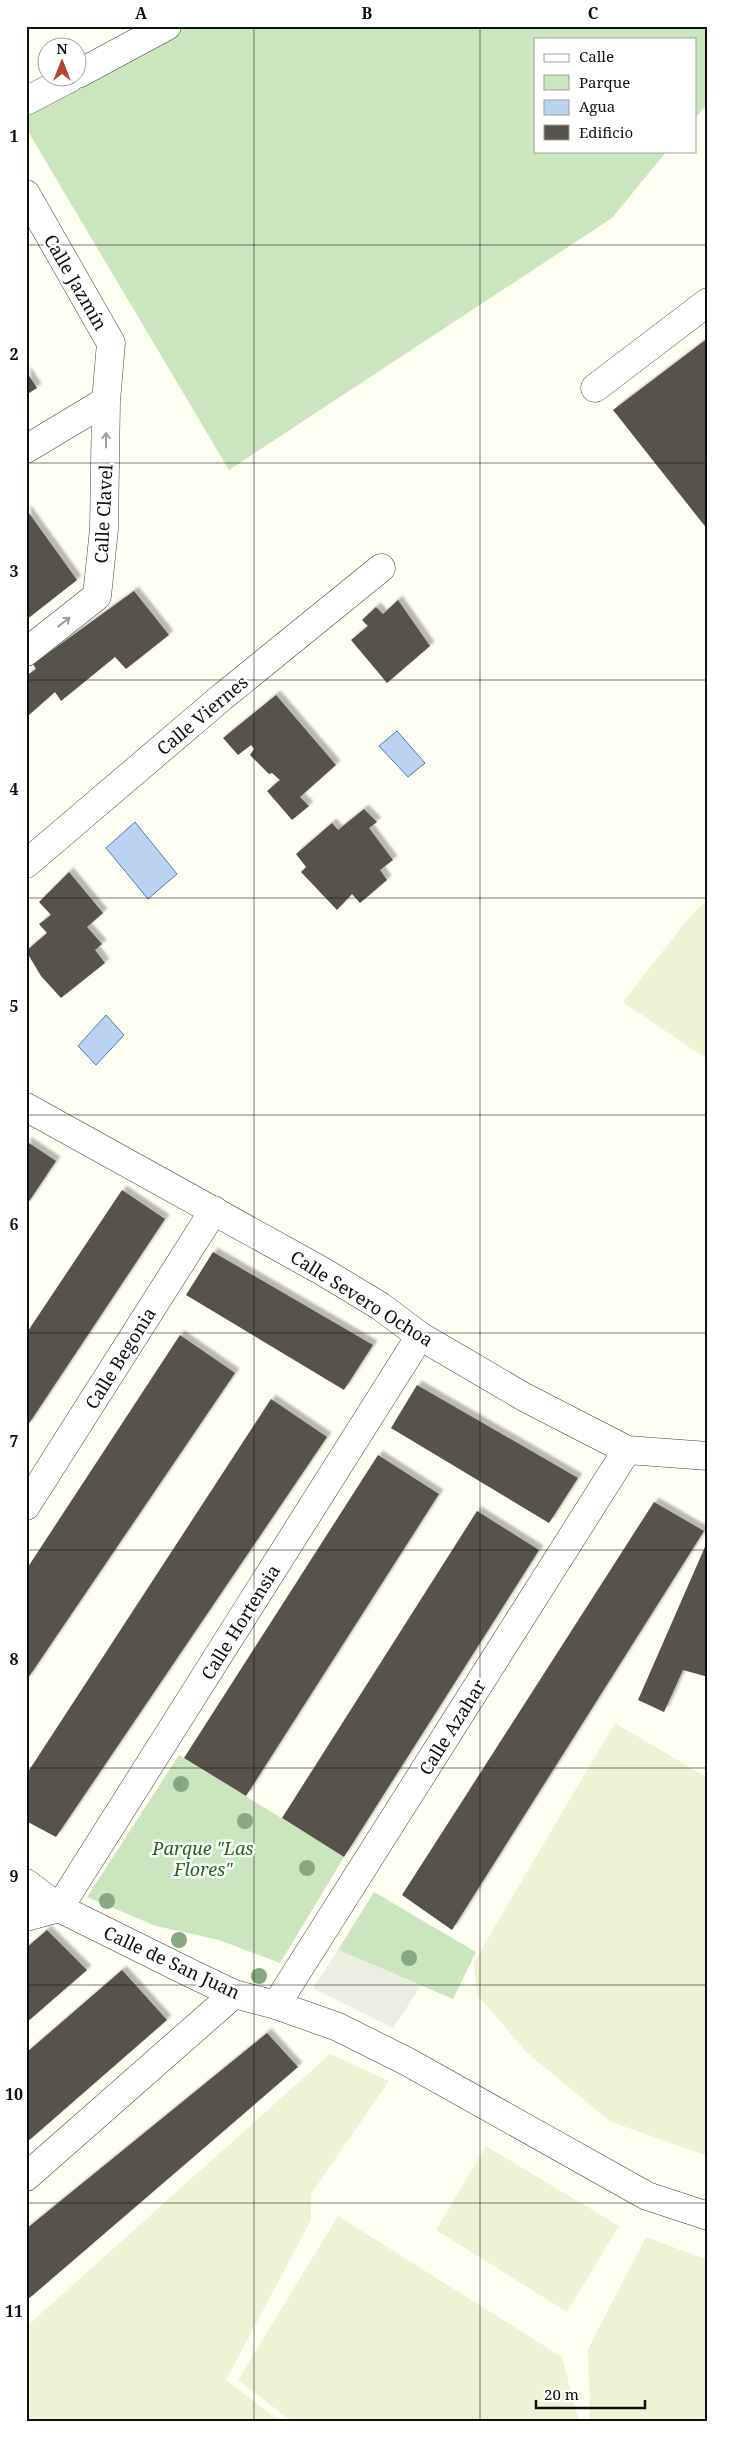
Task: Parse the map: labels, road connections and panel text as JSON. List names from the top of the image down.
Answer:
{
  "streets": {
    "street": [
      "Calle Jazmín",
      "Calle Clavel",
      "Calle Viernes",
      "Calle Severo Ochoa",
      "Calle Begonia",
      "Calle Hortensia",
      "Calle Azahar",
      "Calle de San Juan"
    ]
  },
  "crossings": [
    ["Calle Jazmín", "Calle Clavel"],
    ["Calle Severo Ochoa", "Calle Begonia"],
    ["Calle Severo Ochoa", "Calle Hortensia"],
    ["Calle Severo Ochoa", "Calle Azahar"],
    ["Calle Hortensia", "Calle de San Juan"],
    ["Calle Azahar", "Calle de San Juan"]
  ],
  "one_way": ["Calle Clavel"],
  "parks": ["Parque \"Las Flores\""],
  "legend": [
    "Calle",
    "Parque",
    "Agua",
    "Edificio"
  ],
  "scale_bar": "20 m",
  "north": "top",
  "grid": {
    "columns": ["A", "B", "C"],
    "rows": [
      "1",
      "2",
      "3",
      "4",
      "5",
      "6",
      "7",
      "8",
      "9",
      "10",
      "11"
    ]
  }
}
